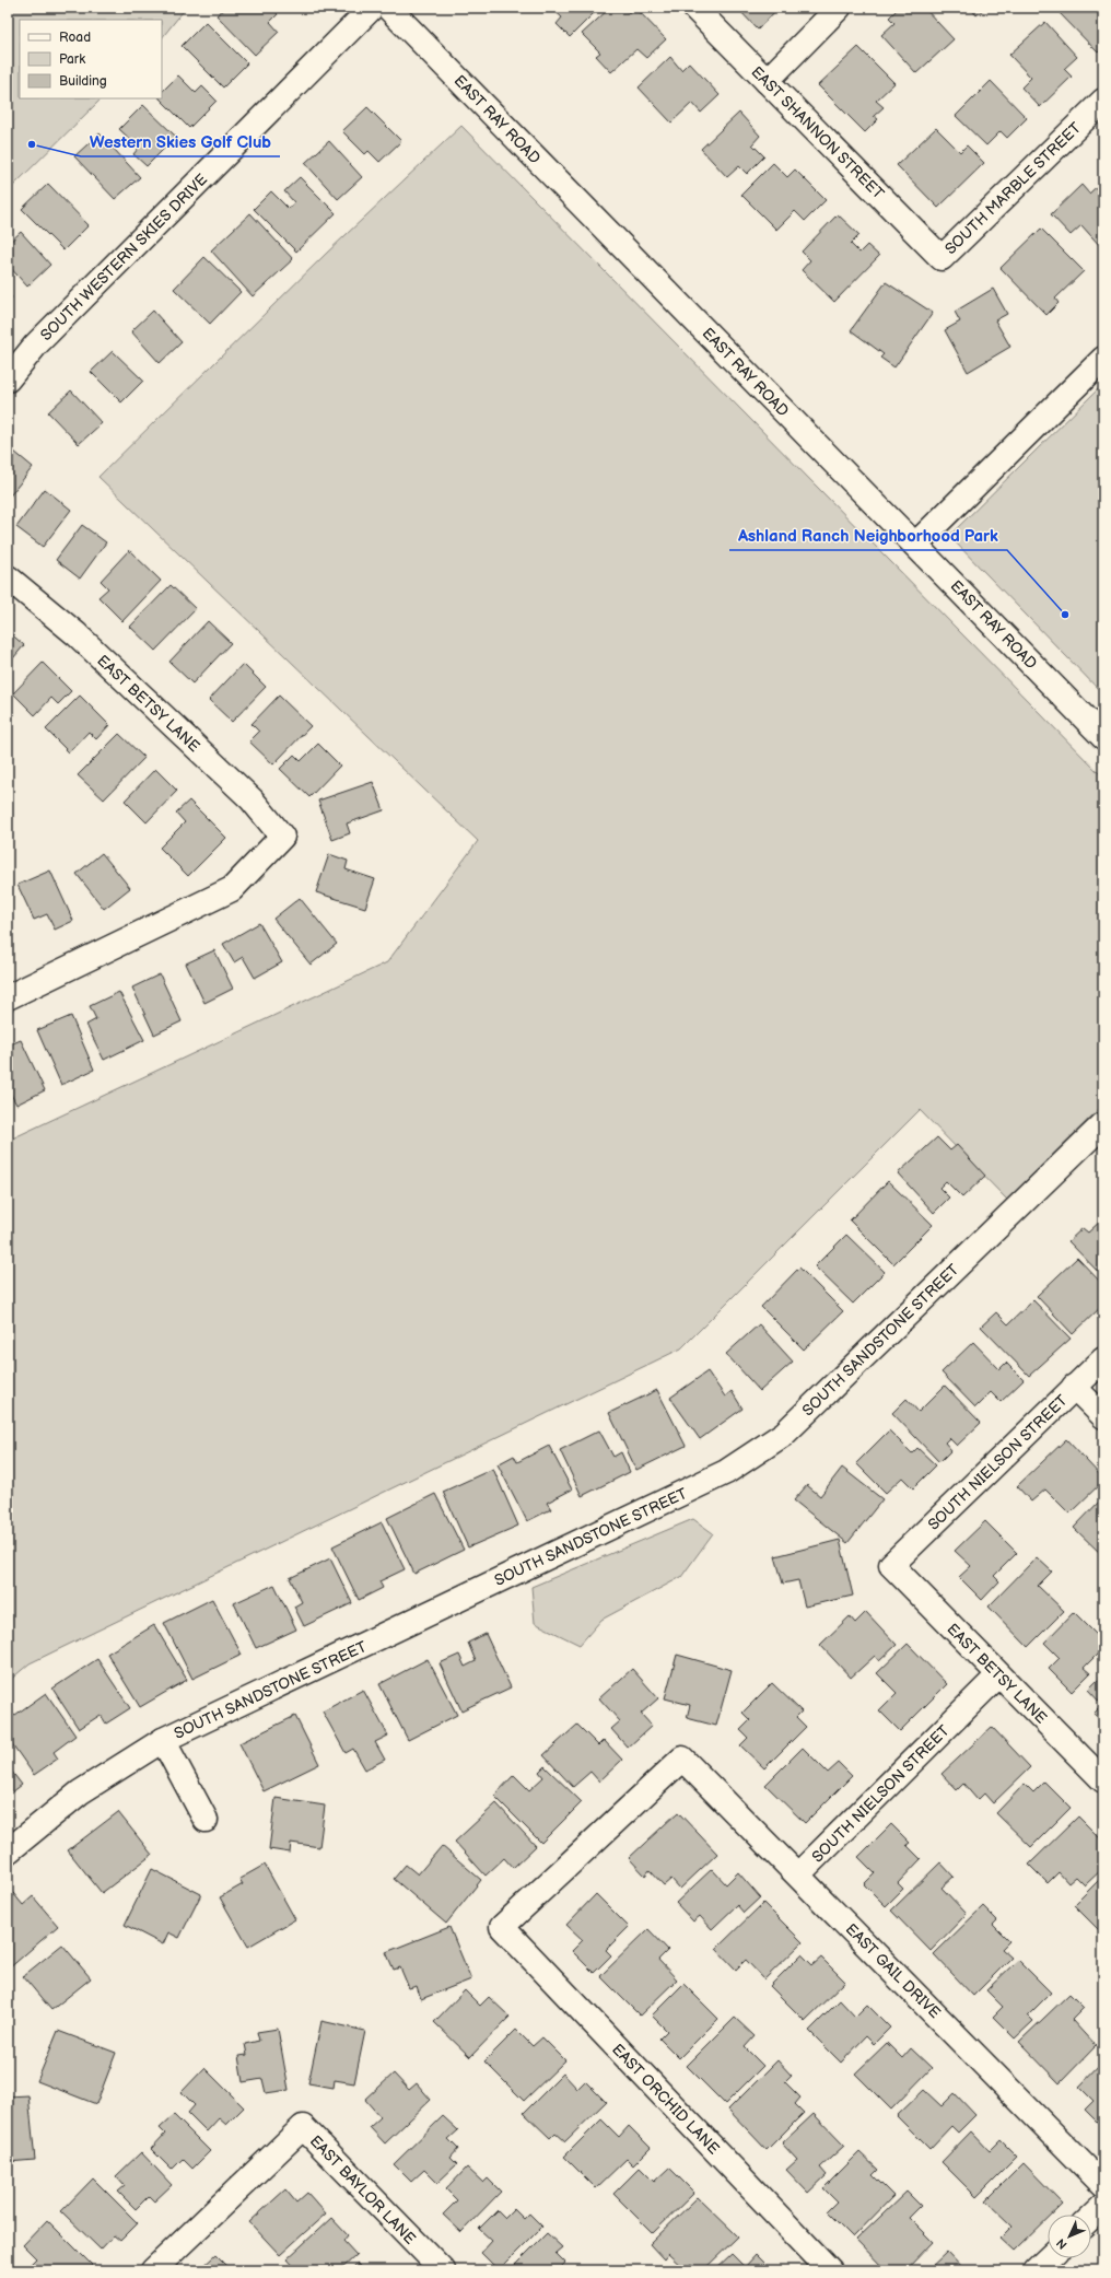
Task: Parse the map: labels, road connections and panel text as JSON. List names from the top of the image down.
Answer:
{
  "streets": {
    "street": [
      "EAST RAY ROAD",
      "EAST SHANNON STREET",
      "SOUTH MARBLE STREET",
      "SOUTH WESTERN SKIES DRIVE",
      "EAST BETSY LANE",
      "SOUTH SANDSTONE STREET",
      "SOUTH NIELSON STREET",
      "EAST GAIL DRIVE",
      "EAST ORCHID LANE",
      "EAST BAYLOR LANE"
    ]
  },
  "crossings": [
    ["EAST SHANNON STREET", "SOUTH MARBLE STREET"],
    ["EAST BETSY LANE", "SOUTH NIELSON STREET"],
    ["SOUTH NIELSON STREET", "EAST GAIL DRIVE"],
    ["EAST GAIL DRIVE", "EAST ORCHID LANE"]
  ],
  "places": ["Western Skies Golf Club", "Ashland Ranch Neighborhood Park"],
  "legend": ["Road", "Park", "Building"],
  "north": "bottom left"
}
